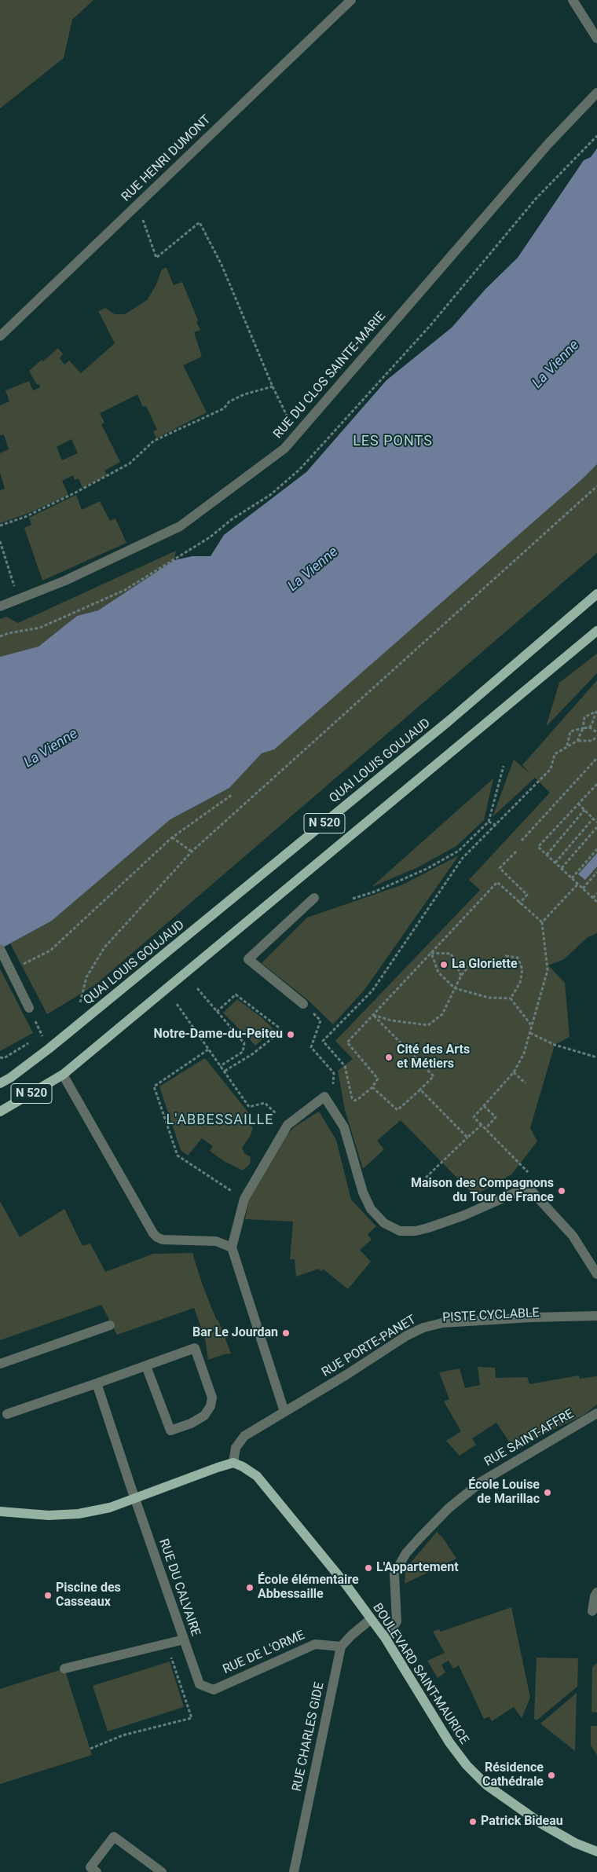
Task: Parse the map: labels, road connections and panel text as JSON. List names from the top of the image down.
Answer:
{
  "streets": {
    "main road": ["QUAI LOUIS GOUJAUD", "N 520", "BOULEVARD SAINT-MAURICE"],
    "street": [
      "RUE HENRI DUMONT",
      "RUE DU CLOS SAINTE-MARIE",
      "RUE PORTE-PANET",
      "RUE SAINT-AFFRE",
      "RUE DU CALVAIRE",
      "RUE DE L'ORME",
      "RUE CHARLES GIDE"
    ]
  },
  "crossings": [
    ["QUAI LOUIS GOUJAUD", "N 520"],
    ["RUE PORTE-PANET", "BOULEVARD SAINT-MAURICE"],
    ["RUE SAINT-AFFRE", "BOULEVARD SAINT-MAURICE"],
    ["RUE DU CALVAIRE", "RUE DE L'ORME"],
    ["RUE DE L'ORME", "RUE CHARLES GIDE"]
  ],
  "districts": ["LES PONTS", "L'ABBESSAILLE"],
  "water": ["La Vienne"],
  "places": [
    "La Gloriette",
    "Notre-Dame-du-Peiteu",
    "Cité des Arts et Métiers",
    "Maison des Compagnons du Tour de France",
    "Bar Le Jourdan",
    "École Louise de Marillac",
    "L'Appartement",
    "École élémentaire Abbessaille",
    "Piscine des Casseaux",
    "Résidence Cathédrale",
    "Patrick Bideau"
  ]
}
